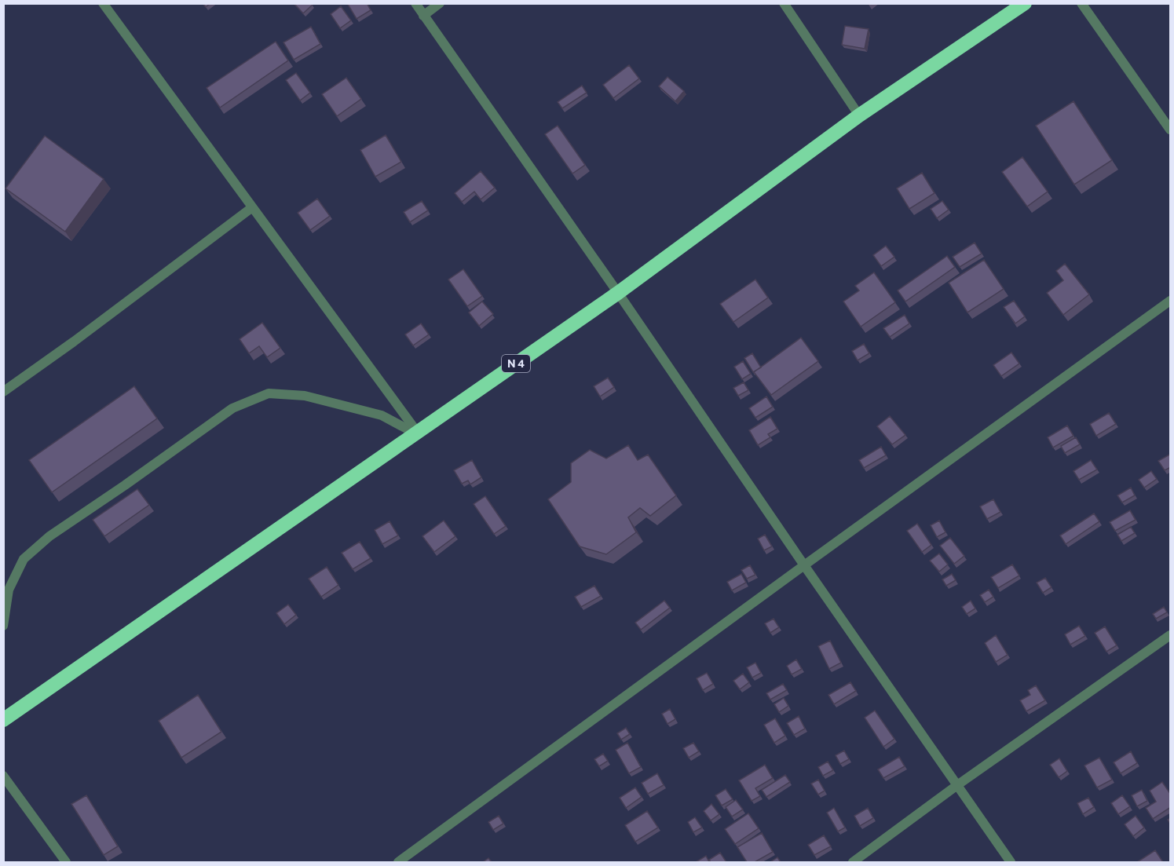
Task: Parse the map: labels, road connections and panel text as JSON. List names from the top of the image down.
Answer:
{
  "streets": {
    "highway": ["N 4"]
  }
}
